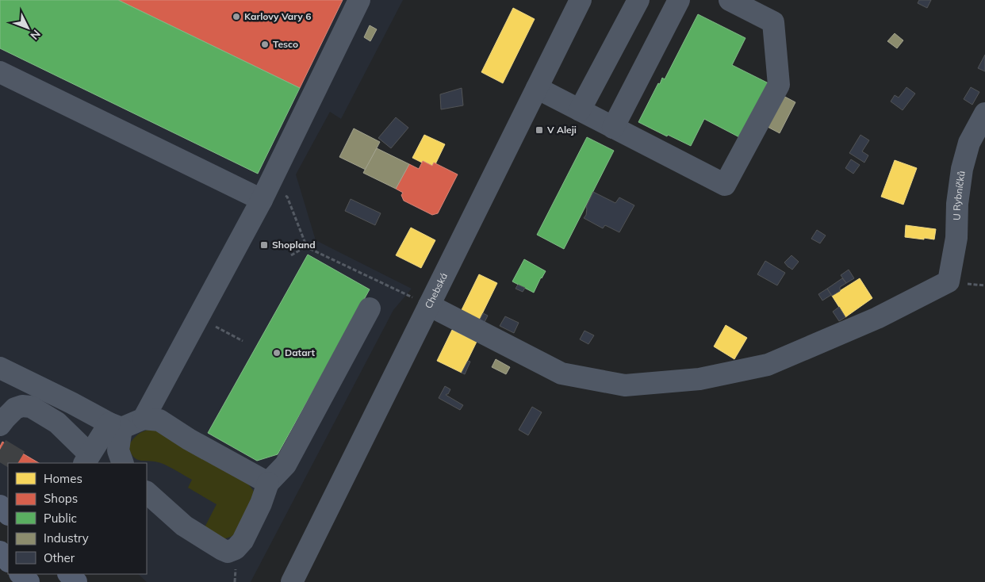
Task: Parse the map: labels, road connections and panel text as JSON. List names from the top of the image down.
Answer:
{
  "streets": {
    "street": ["U Rybníčků", "Chebská"]
  },
  "crossings": [
    ["U Rybníčků", "Chebská"]
  ],
  "places": {
    "other": ["Karlovy Vary 6", "Tesco", "Datart"],
    "transit": ["V Aleji", "Shopland"]
  },
  "legend": [
    "Homes",
    "Shops",
    "Public",
    "Industry",
    "Other"
  ],
  "north": "bottom right"
}
